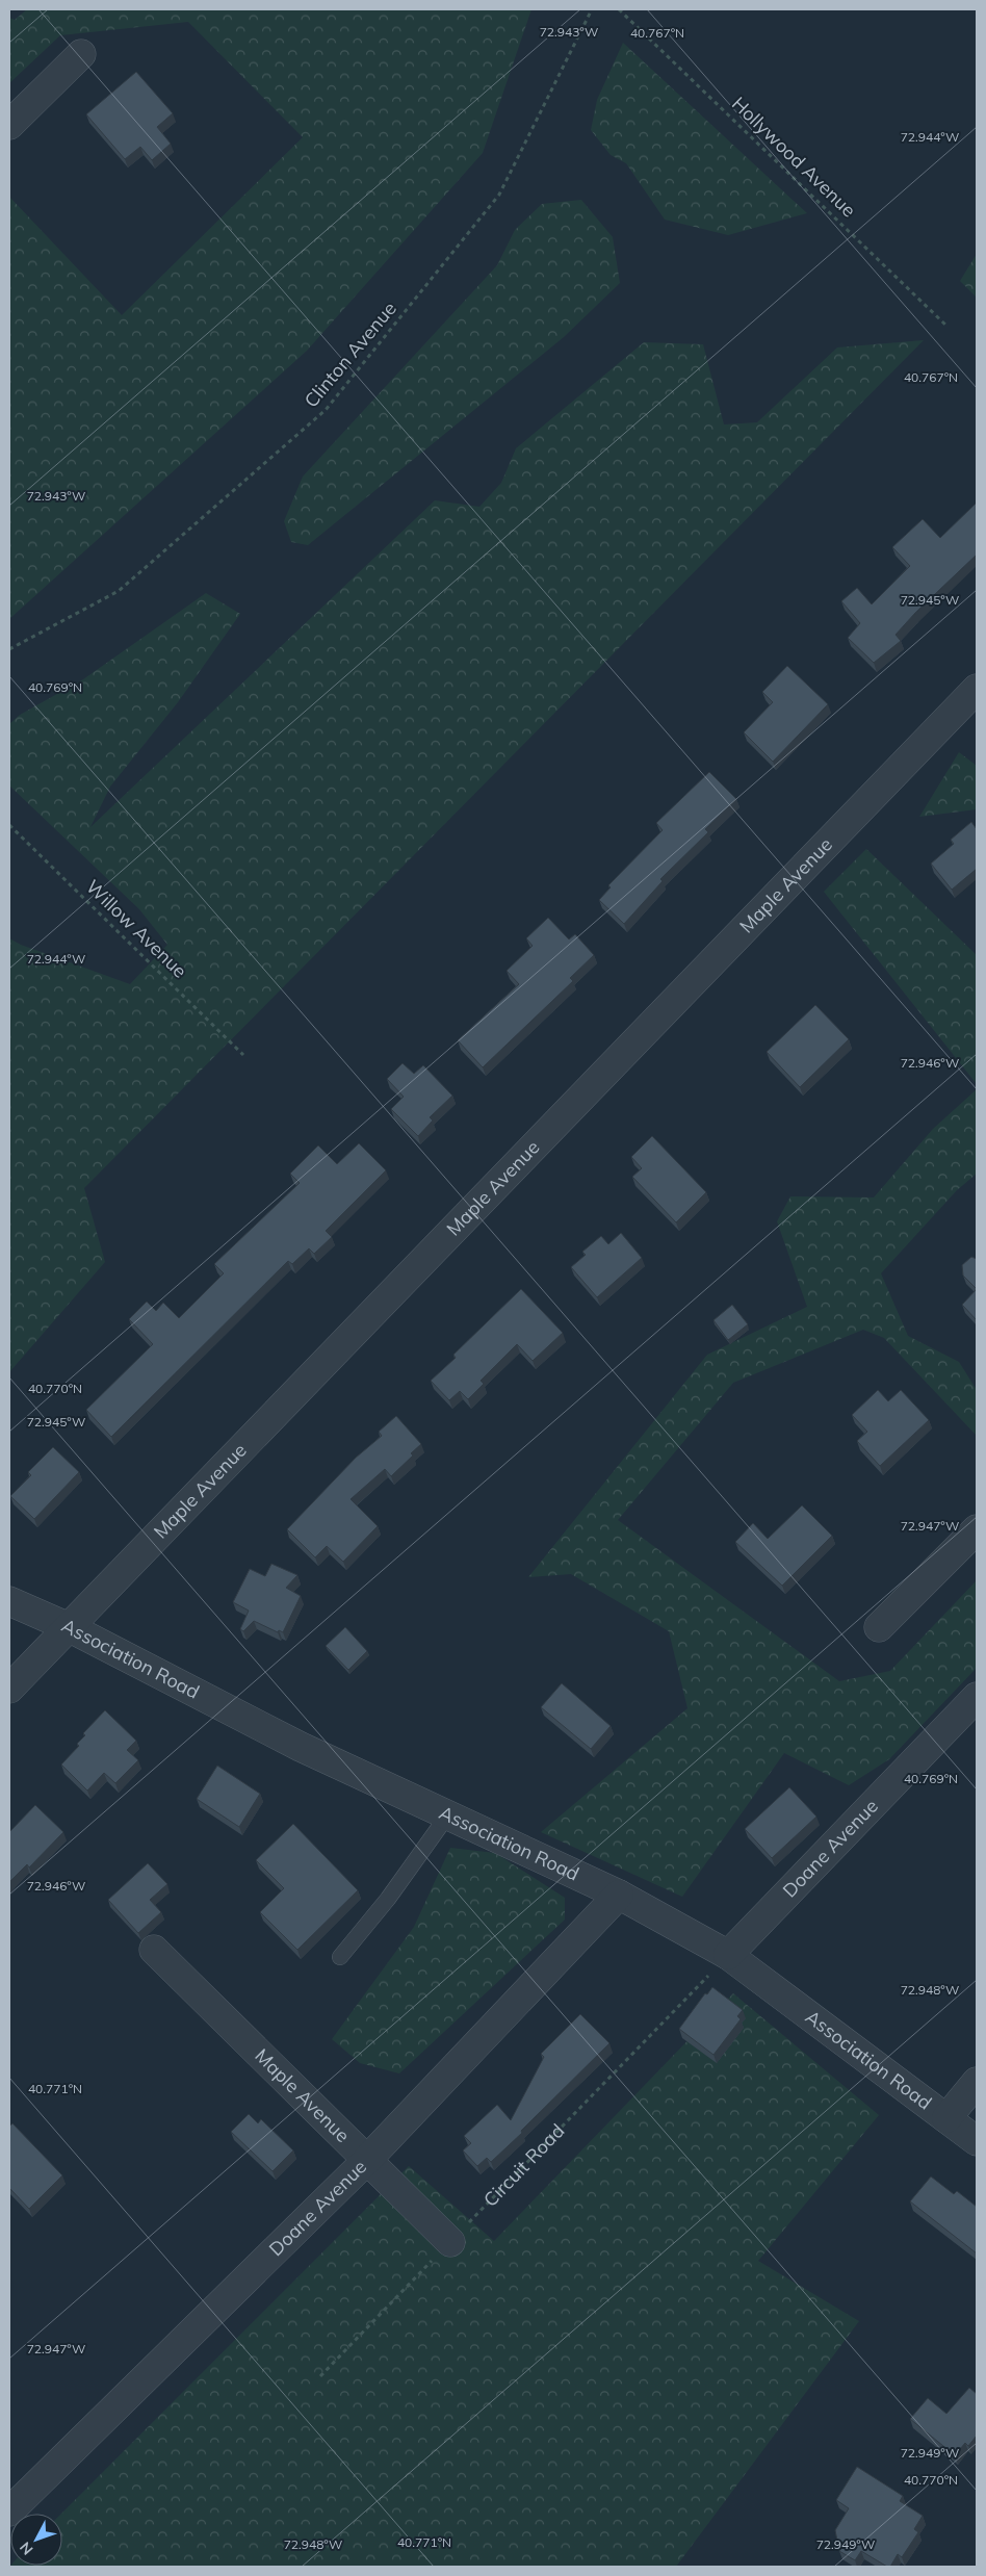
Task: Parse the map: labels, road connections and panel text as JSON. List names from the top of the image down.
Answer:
{
  "streets": {
    "street": ["Maple Avenue", "Association Road", "Doane Avenue"],
    "path": [
      "Hollywood Avenue",
      "Clinton Avenue",
      "Willow Avenue",
      "Circuit Road"
    ]
  },
  "crossings": [
    ["Maple Avenue", "Association Road"],
    ["Maple Avenue", "Doane Avenue"],
    ["Maple Avenue", "Circuit Road"],
    ["Association Road", "Doane Avenue"],
    ["Association Road", "Circuit Road"],
    ["Doane Avenue", "Circuit Road"]
  ],
  "north": "bottom left",
  "coordinates": [
    "72.943°W",
    "40.767°N",
    "72.944°W",
    "72.945°W",
    "40.769°N",
    "72.946°W",
    "40.770°N",
    "72.947°W",
    "72.948°W",
    "40.771°N",
    "72.949°W"
  ]
}
